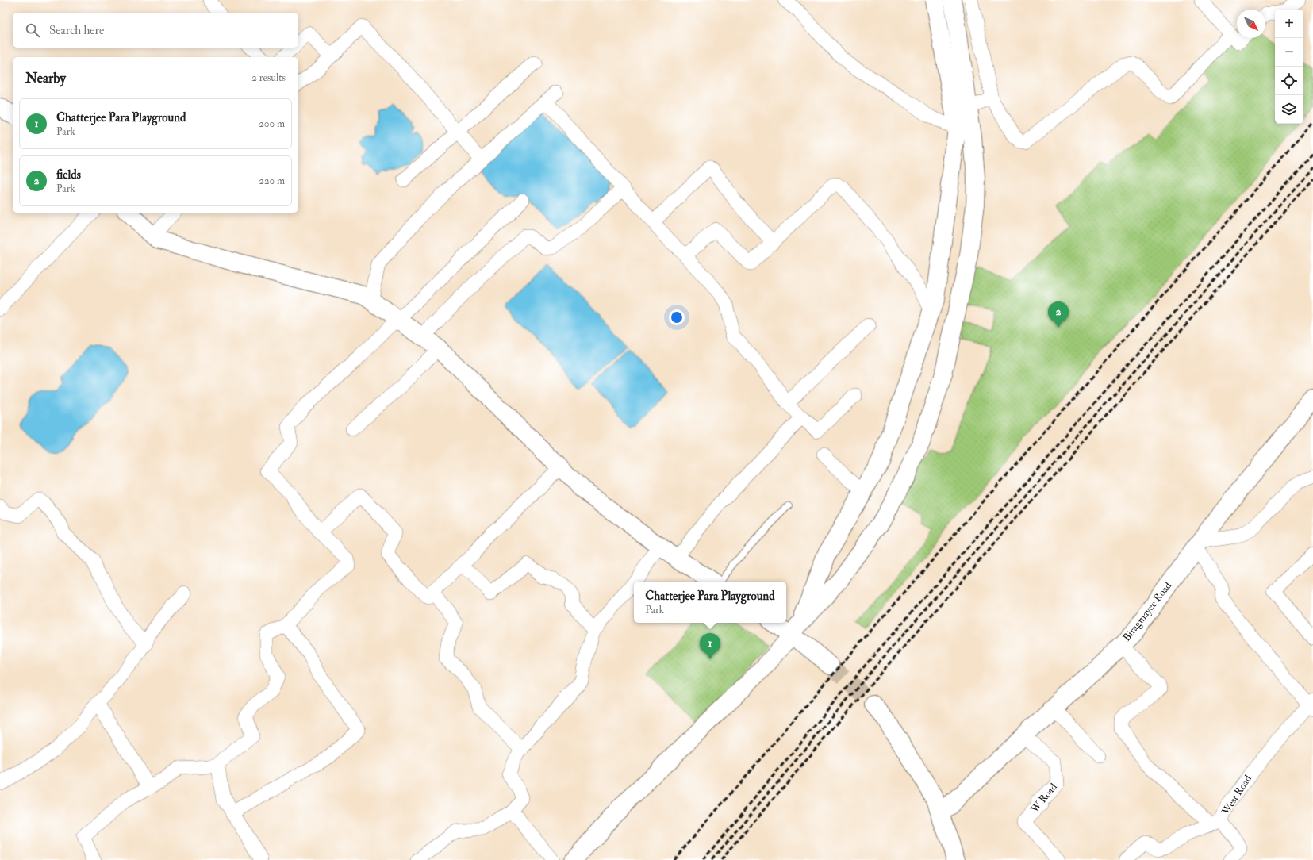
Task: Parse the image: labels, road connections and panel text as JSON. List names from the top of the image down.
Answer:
{
  "streets": {
    "main road": ["Biragmayee Road"],
    "street": ["West Road", "W Road"]
  },
  "crossings": [
    ["Biragmayee Road", "W Road"]
  ],
  "north": "bottom right",
  "page": {
    "map_buttons": ["+", "−"],
    "search": "Search here",
    "heading": ["Nearby", "2 results"],
    "list": [
      {
        "mark": "1",
        "name": "Chatterjee Para Playground",
        "note": "Park",
        "value": "200 m"
      },
      {
        "mark": "2",
        "name": "fields",
        "note": "Park",
        "value": "220 m"
      }
    ],
    "pins": ["2", "1"],
    "popup": ["Chatterjee Para Playground", "Park"]
  }
}
